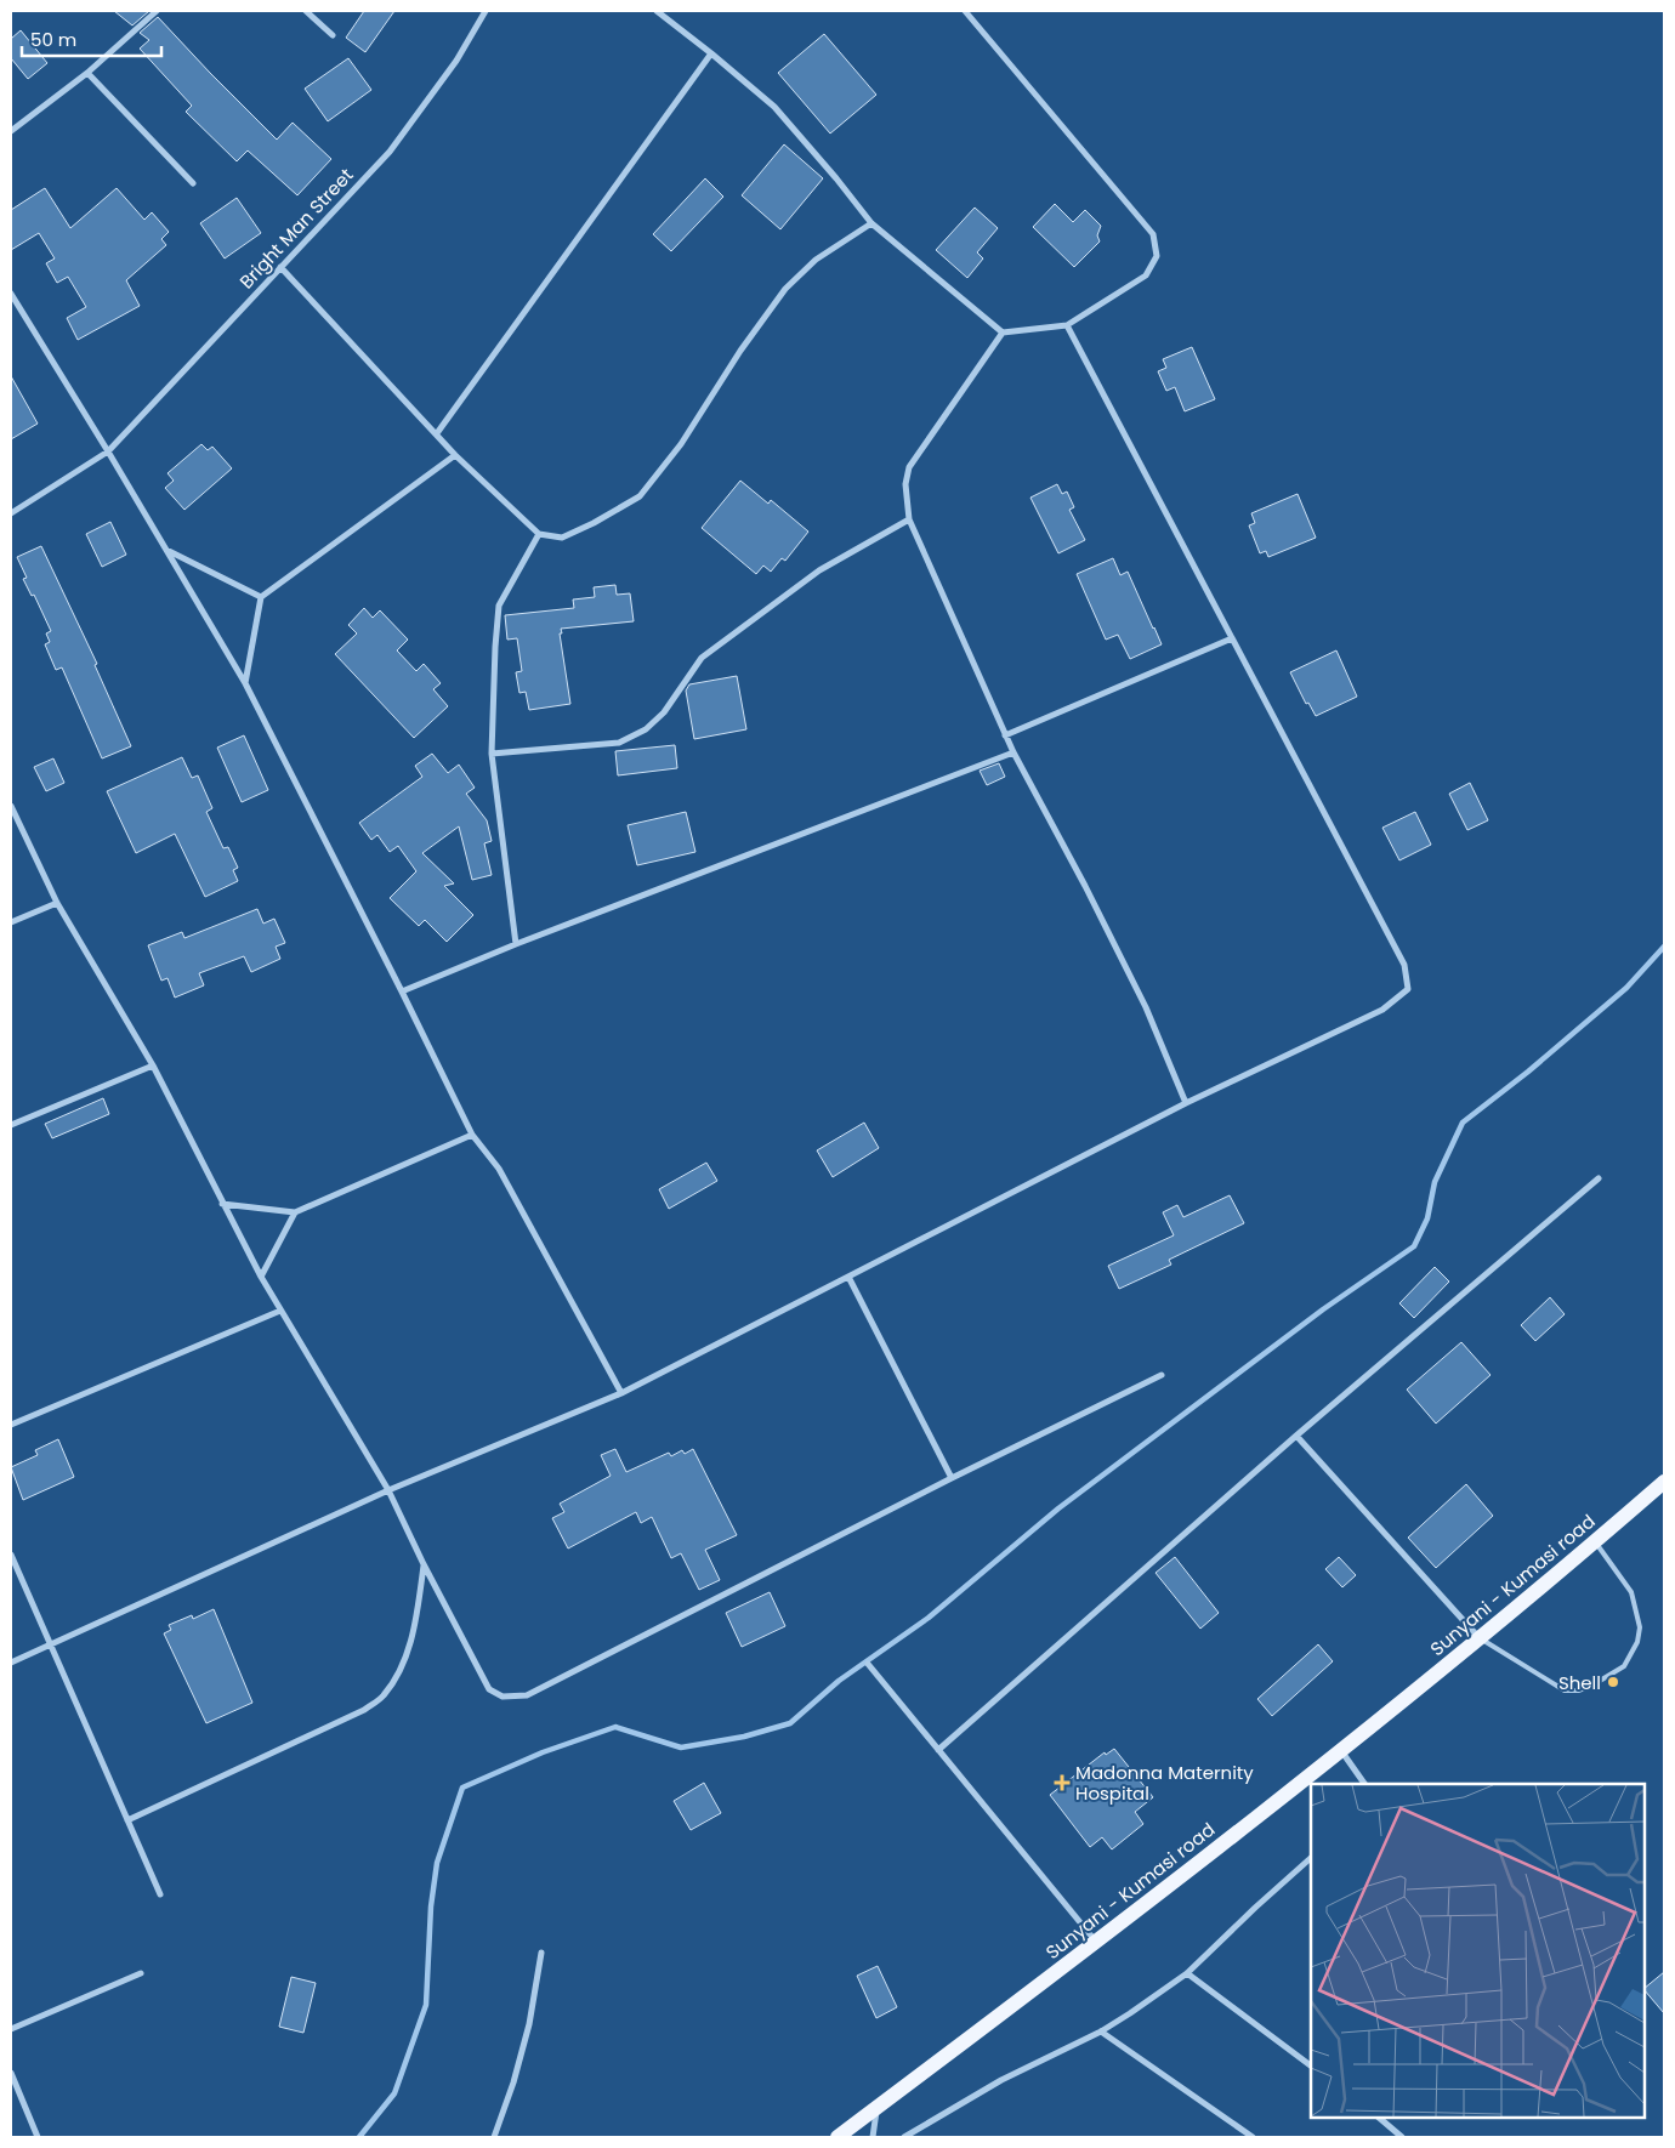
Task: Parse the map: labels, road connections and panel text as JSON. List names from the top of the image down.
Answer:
{
  "streets": {
    "main road": ["Sunyani - Kumasi road"],
    "street": ["Bright Man Street"]
  },
  "places": {
    "other": ["Shell"],
    "health": ["Madonna Maternity Hospital"]
  },
  "scale_bar": "50 m"
}
